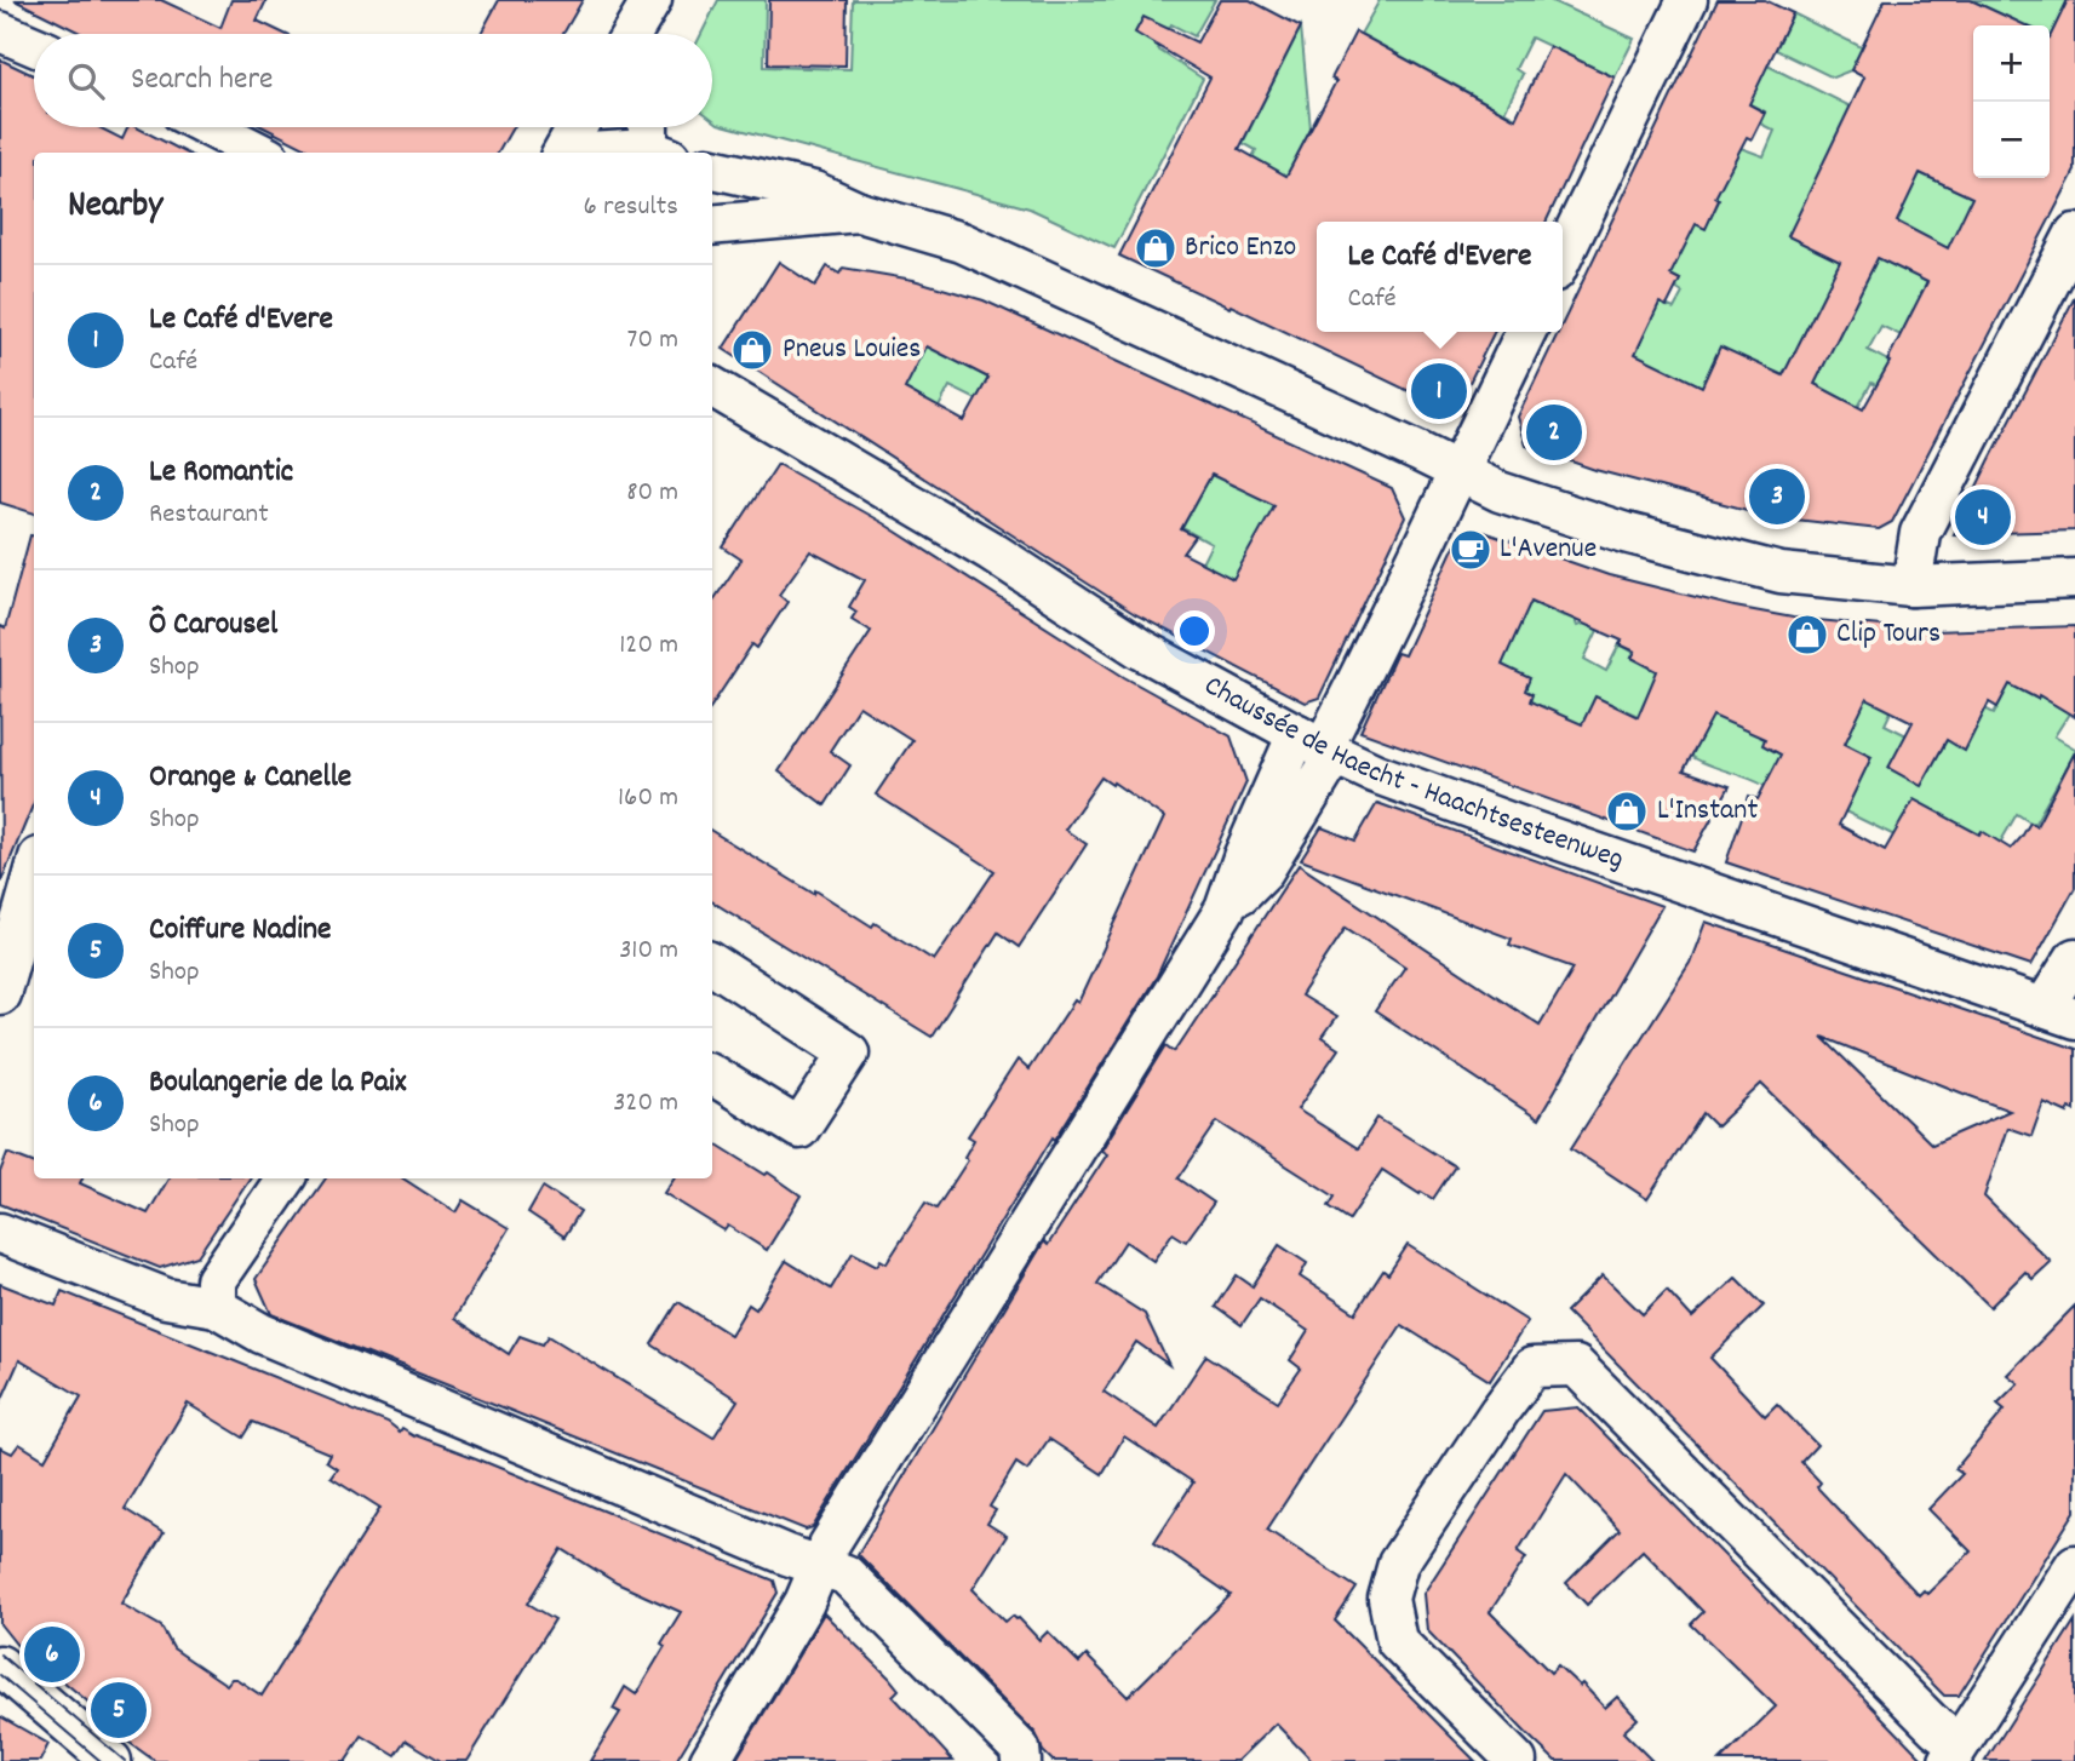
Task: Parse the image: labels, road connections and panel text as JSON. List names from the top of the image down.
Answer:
{
  "streets": {
    "street": ["Chaussée de Haecht - Haachtsesteenweg"]
  },
  "places": {
    "shop": [
      "Brico Enzo",
      "Pneus Louies",
      "Clip Tours",
      "L'Instant"
    ],
    "cafe": ["L'Avenue"]
  },
  "page": {
    "map_buttons": ["+", "−"],
    "search": "Search here",
    "heading": ["Nearby", "6 results"],
    "popup": ["Le Café d'Evere", "Café"],
    "list": [
      {
        "mark": "1",
        "name": "Le Café d'Evere",
        "note": "Café",
        "value": "70 m"
      },
      {
        "mark": "2",
        "name": "Le Romantic",
        "note": "Restaurant",
        "value": "80 m"
      },
      {
        "mark": "3",
        "name": "Ô Carousel",
        "note": "Shop",
        "value": "120 m"
      },
      {
        "mark": "4",
        "name": "Orange & Canelle",
        "note": "Shop",
        "value": "160 m"
      },
      {
        "mark": "5",
        "name": "Coiffure Nadine",
        "note": "Shop",
        "value": "310 m"
      },
      {
        "mark": "6",
        "name": "Boulangerie de la Paix",
        "note": "Shop",
        "value": "320 m"
      }
    ],
    "pins": [
      "1",
      "2",
      "3",
      "4",
      "6",
      "5"
    ]
  }
}
